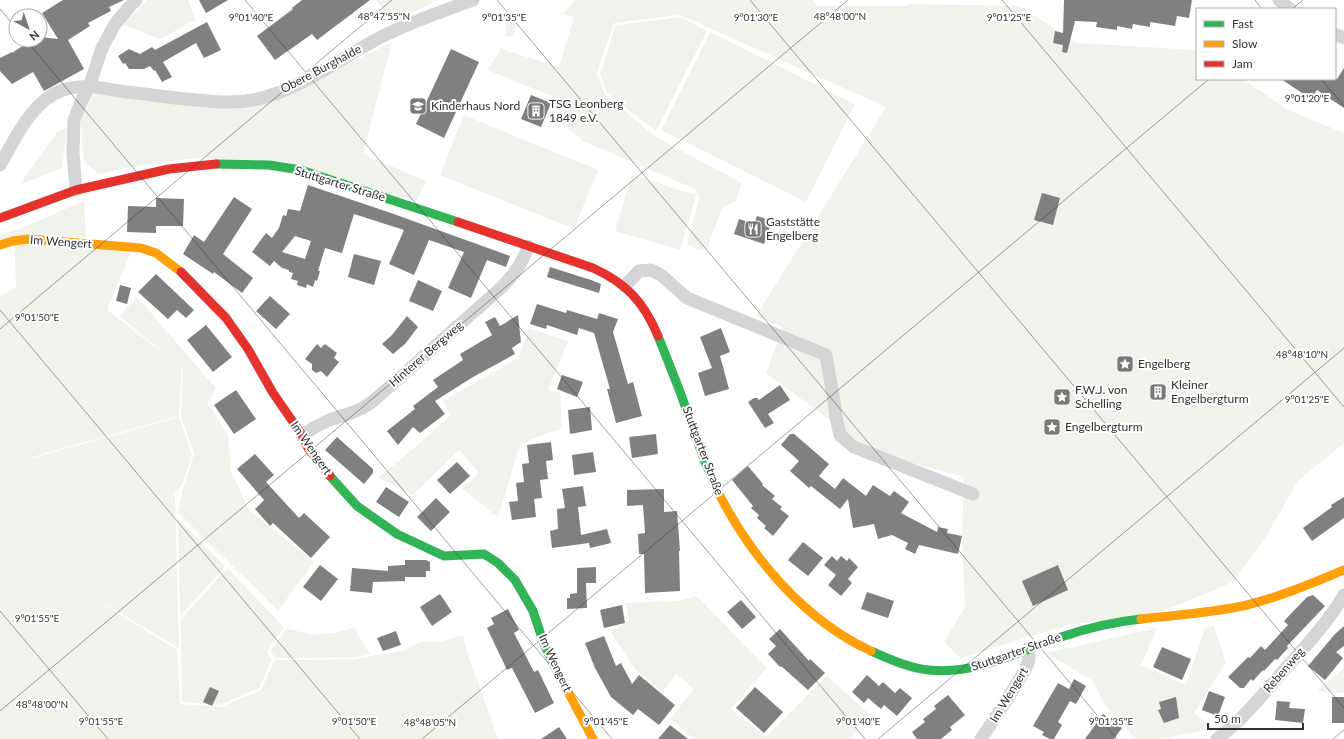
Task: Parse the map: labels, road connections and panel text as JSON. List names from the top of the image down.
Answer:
{
  "streets": {
    "main road": ["Stuttgarter Straße", "Im Wengert"],
    "street": ["Obere Burghalde", "Hinterer Bergweg", "Rebenweg"]
  },
  "crossings": [
    ["Stuttgarter Straße", "Im Wengert"],
    ["Stuttgarter Straße", "Hinterer Bergweg"],
    ["Im Wengert", "Hinterer Bergweg"]
  ],
  "places": {
    "school or university": ["Kinderhaus Nord"],
    "building": ["TSG Leonberg 1849 e.V.", "Kleiner Engelbergturm"],
    "restaurant": ["Gaststätte Engelberg"],
    "place": ["Engelberg", "F.W.J. von Schelling", "Engelbergturm"]
  },
  "legend": ["Fast", "Slow", "Jam"],
  "scale_bar": "50 m",
  "north": "bottom right",
  "coordinates": [
    "48°48'00\"N",
    "48°47'55\"N",
    "9°01'35\"E",
    "9°01'40\"E",
    "9°01'30\"E",
    "9°01'25\"E",
    "9°01'20\"E",
    "9°01'50\"E",
    "48°48'10\"N",
    "9°01'55\"E",
    "9°01'45\"E",
    "48°48'05\"N"
  ]
}
